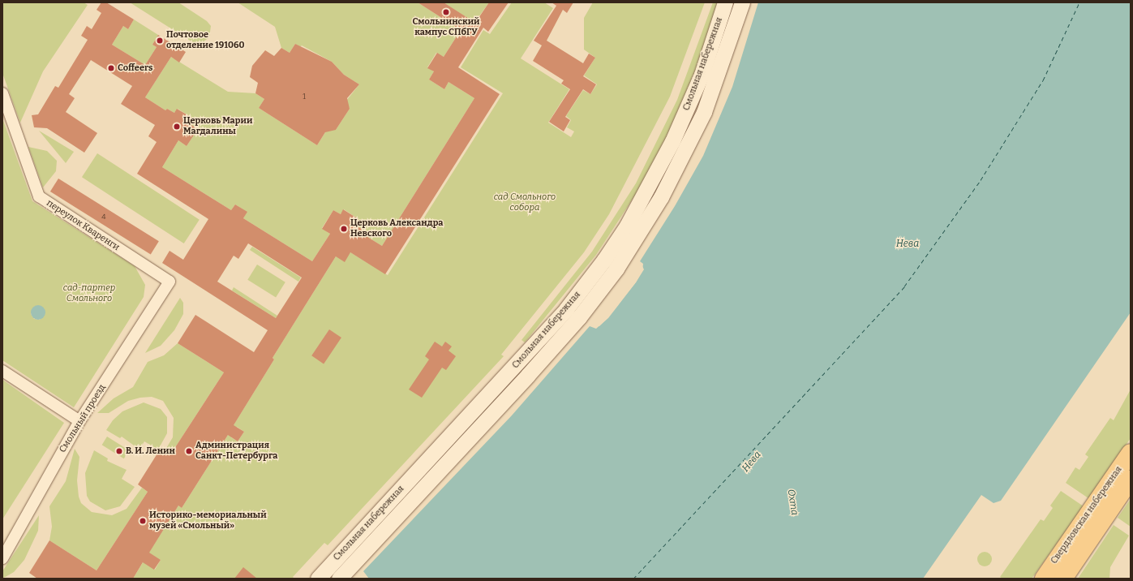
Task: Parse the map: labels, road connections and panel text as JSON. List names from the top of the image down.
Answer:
{
  "streets": {
    "main road": ["Смольная набережная", "Свердловская набережная"],
    "street": ["переулок Кваренги", "Смольный проезд"]
  },
  "crossings": [
    ["переулок Кваренги", "Смольный проезд"]
  ],
  "water": ["Нева", "Охта"],
  "parks": ["сад Смольного собора", "сад-партер Смольного"],
  "places": [
    "Смольнинский кампус СПбГУ",
    "Почтовое отделение 191060",
    "Coffeers",
    "Церковь Марии Магдалины",
    "Церковь Александра Невского",
    "В. И. Ленин",
    "Администрация Санкт-Петербурга",
    "Историко-мемориальный музей «Смольный»"
  ],
  "house_numbers": ["1", "4"]
}
